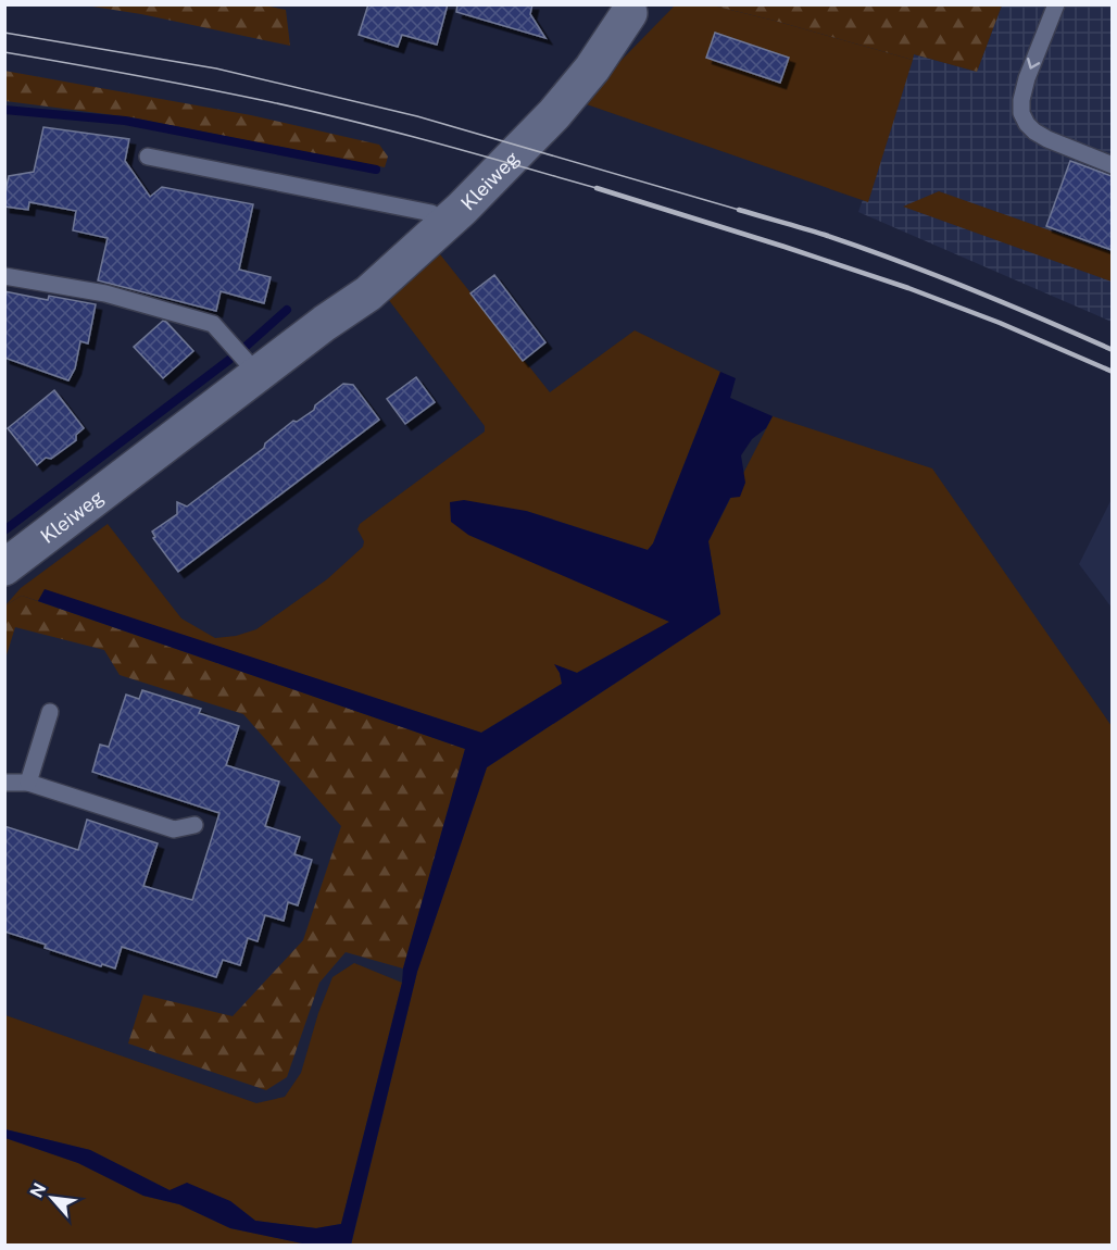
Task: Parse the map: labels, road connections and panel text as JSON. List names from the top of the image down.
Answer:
{
  "streets": {
    "street": ["Kleiweg"]
  },
  "north": "top left"
}
